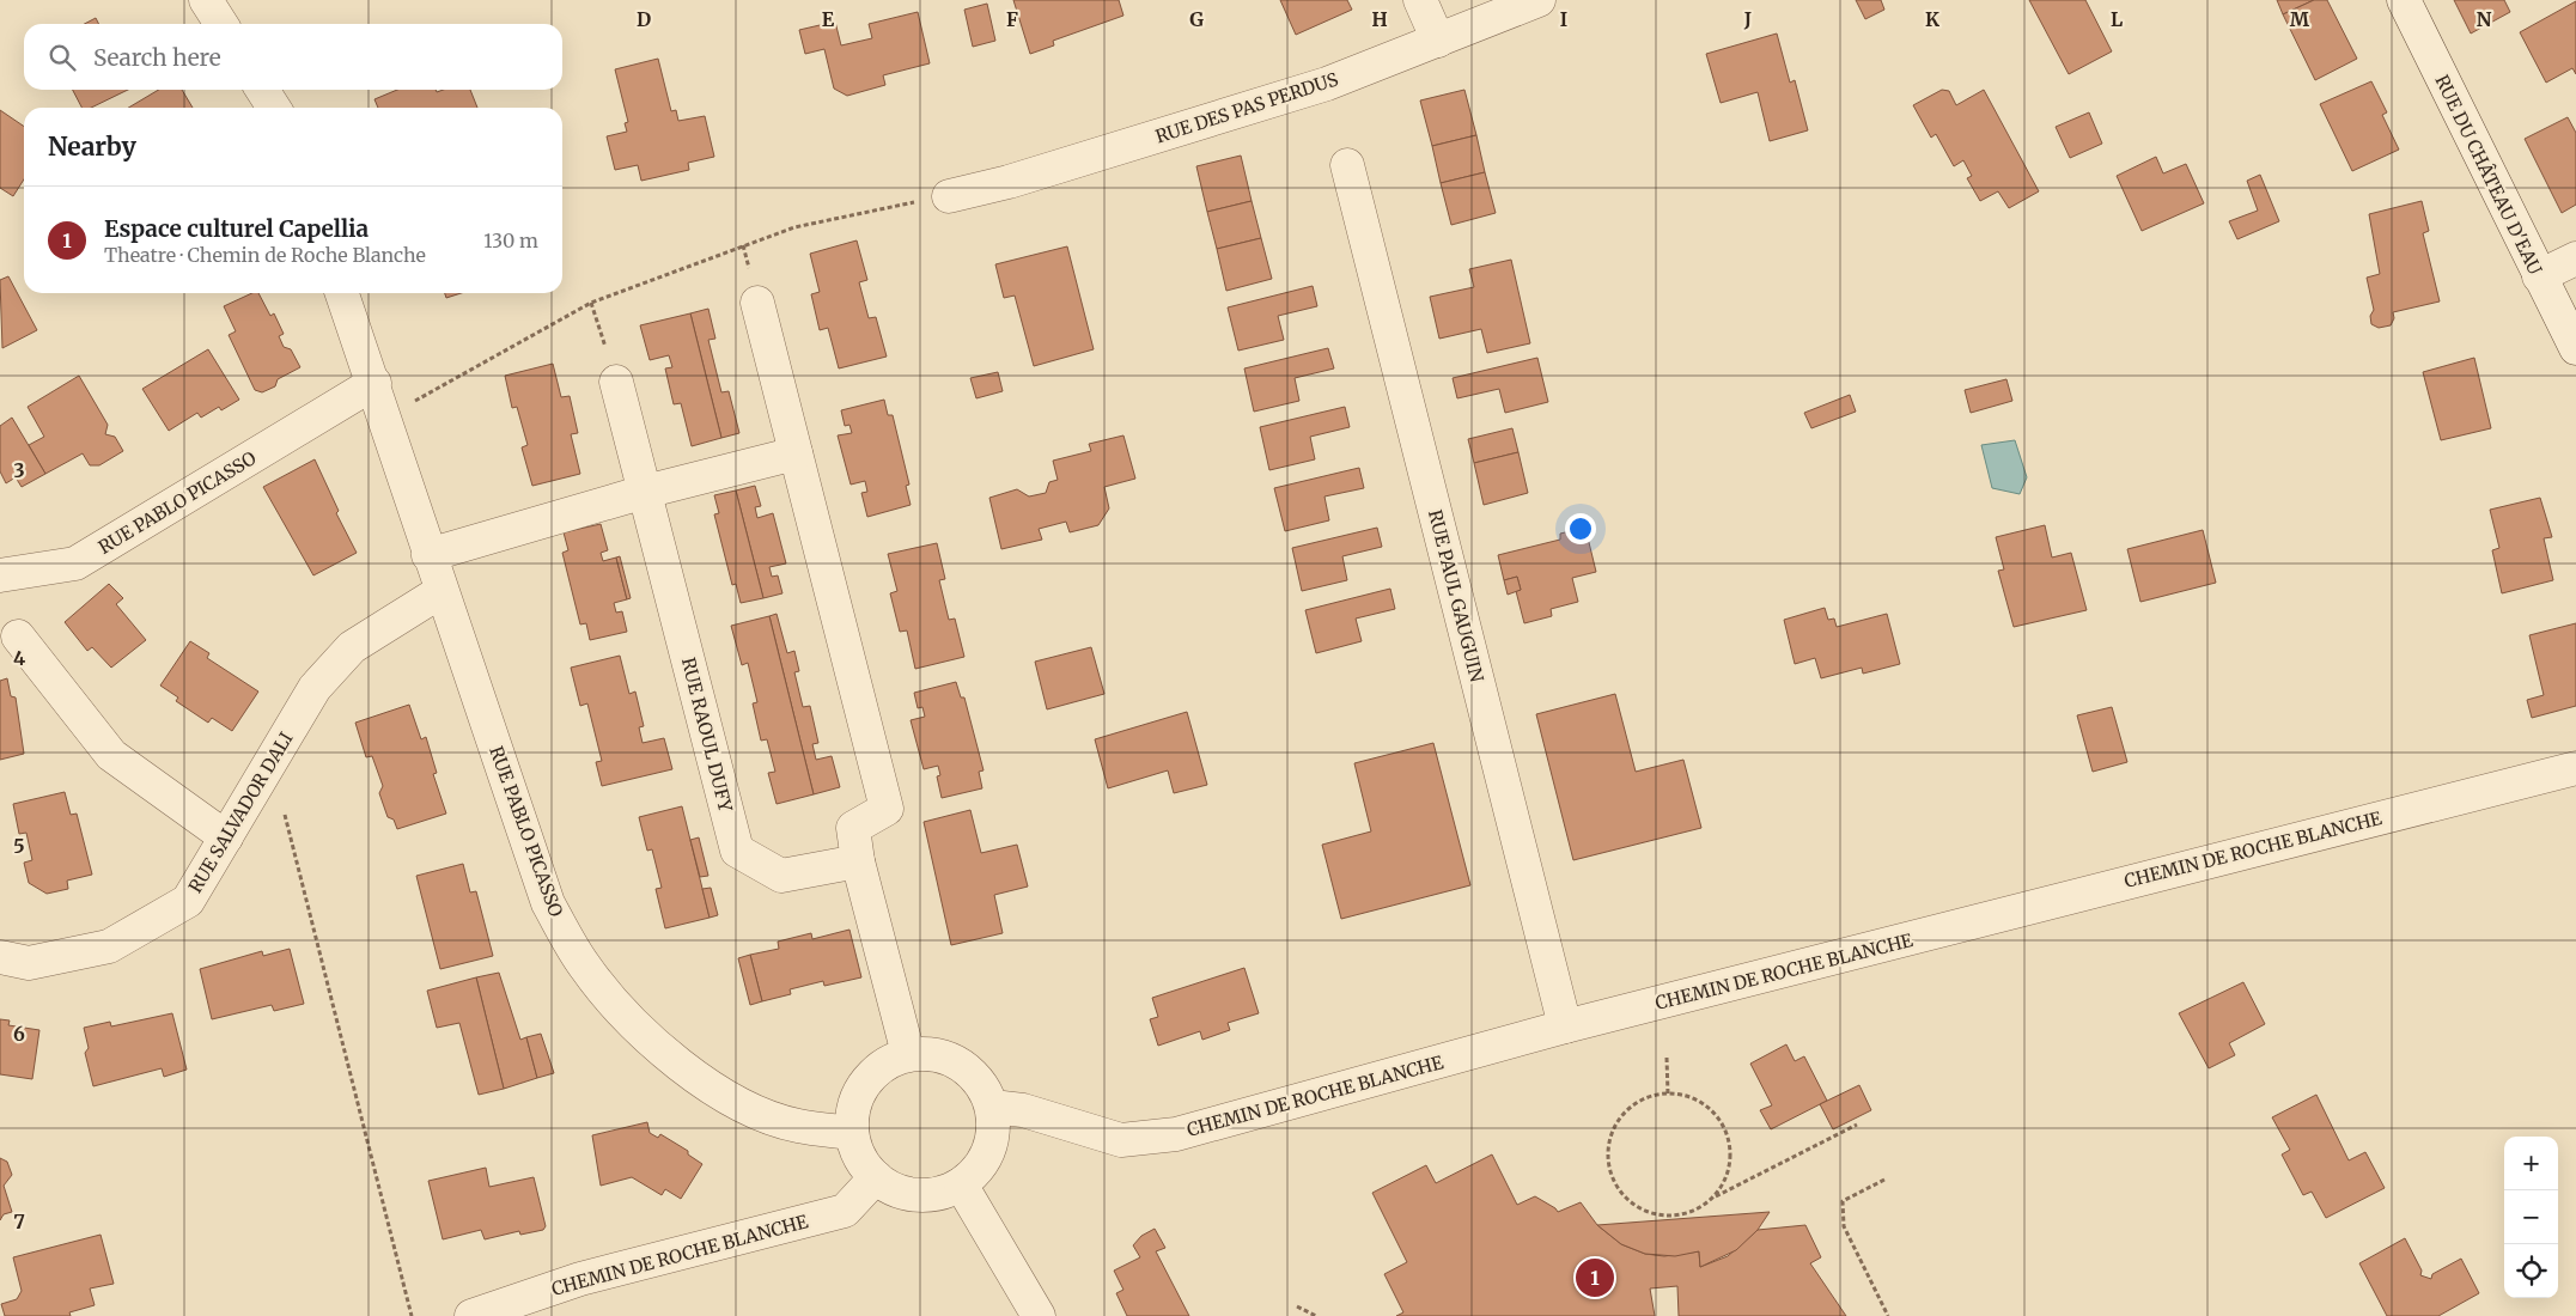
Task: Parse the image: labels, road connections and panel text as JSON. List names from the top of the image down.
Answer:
{
  "streets": {
    "street": [
      "RUE DES PAS PERDUS",
      "RUE DU CHÂTEAU D'EAU",
      "RUE PABLO PICASSO",
      "RUE PAUL GAUGUIN",
      "RUE RAOUL DUFY",
      "RUE SALVADOR DALI",
      "CHEMIN DE ROCHE BLANCHE"
    ]
  },
  "crossings": [
    ["RUE PABLO PICASSO", "RUE SALVADOR DALI"],
    ["RUE PABLO PICASSO", "CHEMIN DE ROCHE BLANCHE"],
    ["RUE PAUL GAUGUIN", "CHEMIN DE ROCHE BLANCHE"]
  ],
  "page": {
    "search": "Search here",
    "heading": "Nearby",
    "list": [
      {
        "mark": "1",
        "name": "Espace culturel Capellia",
        "note": "Theatre · Chemin de Roche Blanche",
        "value": "130 m"
      }
    ],
    "map_buttons": ["+", "−"],
    "pins": "1"
  },
  "grid": {
    "columns": [
      "D",
      "E",
      "F",
      "G",
      "H",
      "I",
      "J",
      "K",
      "L",
      "M",
      "N"
    ],
    "rows": [
      "3",
      "4",
      "5",
      "6",
      "7"
    ]
  }
}
